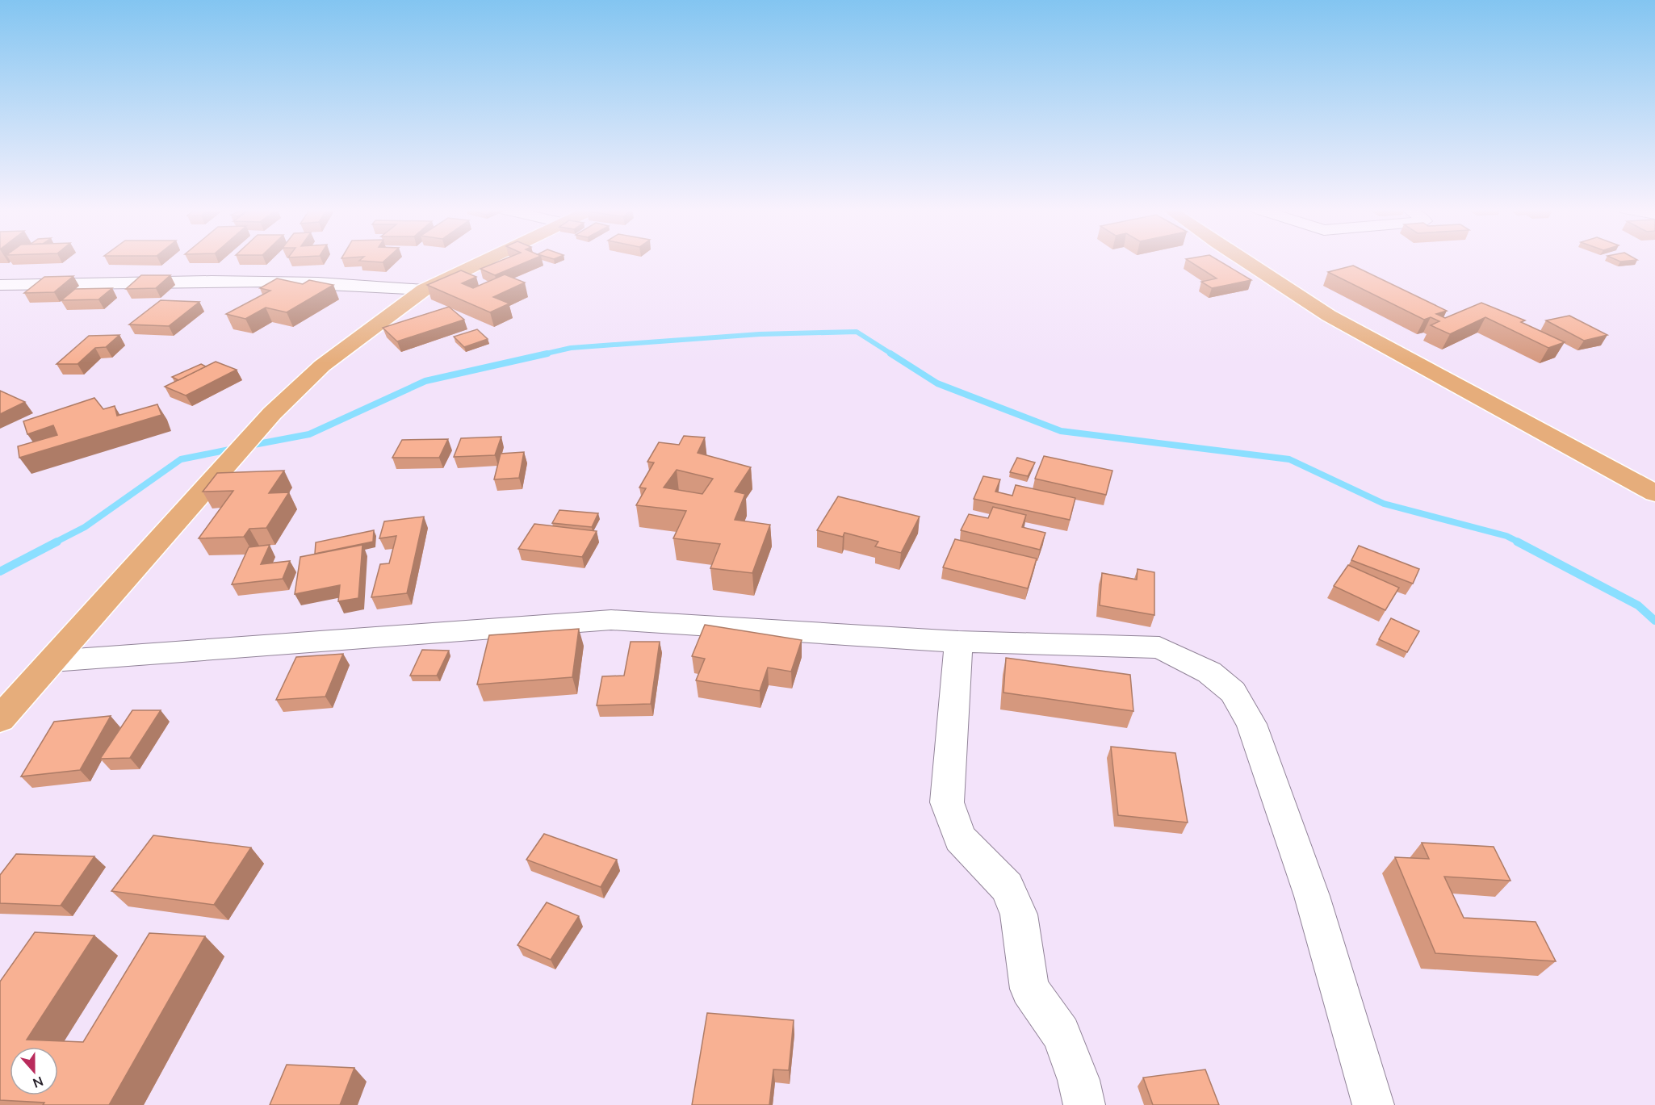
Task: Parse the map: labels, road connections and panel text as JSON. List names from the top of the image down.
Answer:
{
  "north": "bottom"
}
